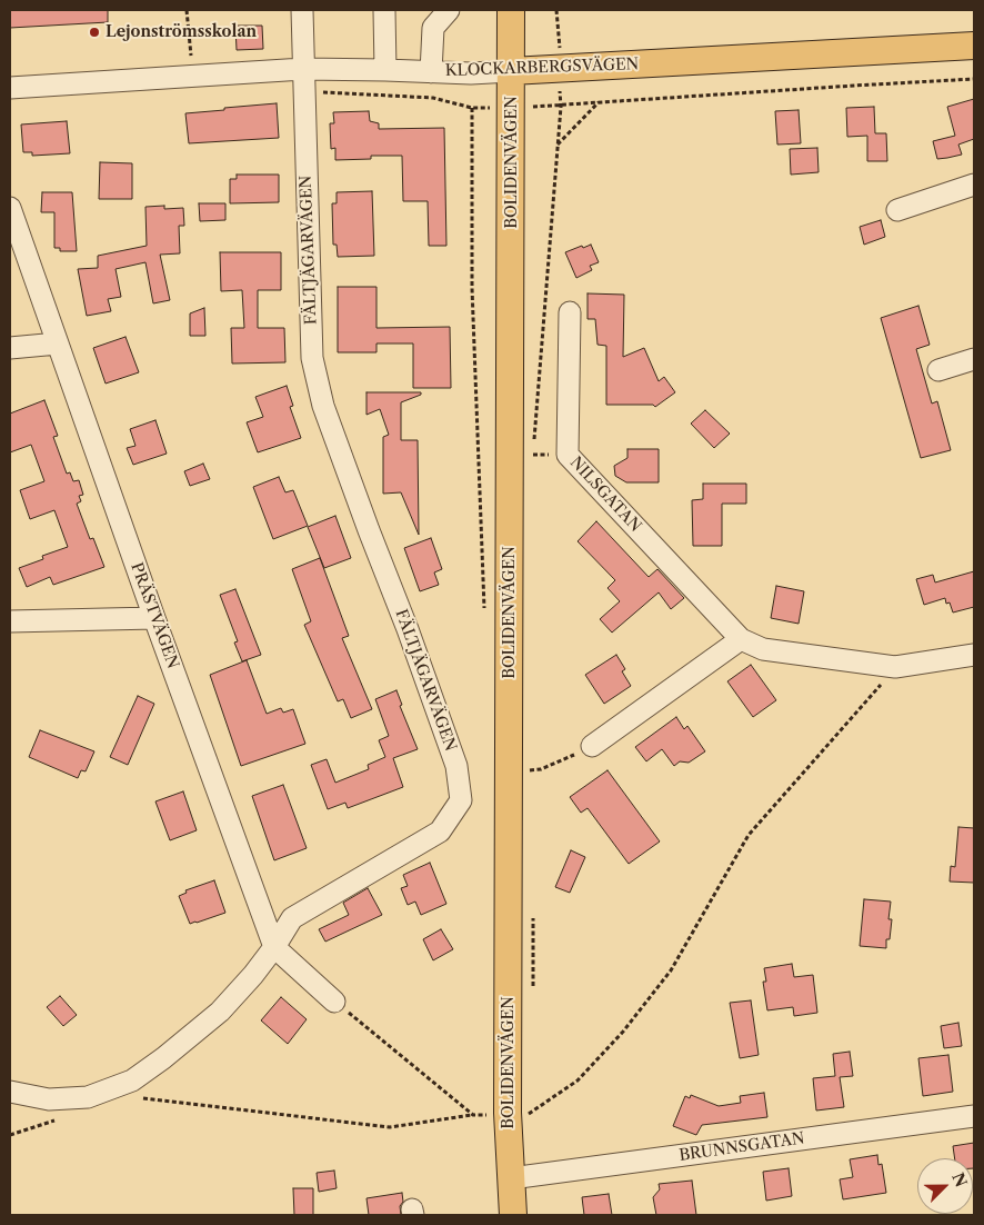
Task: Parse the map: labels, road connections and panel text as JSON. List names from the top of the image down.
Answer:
{
  "streets": {
    "main road": ["KLOCKARBERGSVÄGEN", "BOLIDENVÄGEN"],
    "street": [
      "FÄLTJÄGARVÄGEN",
      "NILSGATAN",
      "PRÄSTVÄGEN",
      "BRUNNSGATAN"
    ]
  },
  "crossings": [
    ["KLOCKARBERGSVÄGEN", "BOLIDENVÄGEN"],
    ["KLOCKARBERGSVÄGEN", "FÄLTJÄGARVÄGEN"],
    ["BOLIDENVÄGEN", "BRUNNSGATAN"],
    ["FÄLTJÄGARVÄGEN", "PRÄSTVÄGEN"]
  ],
  "places": ["Lejonströmsskolan"],
  "north": "top right"
}
